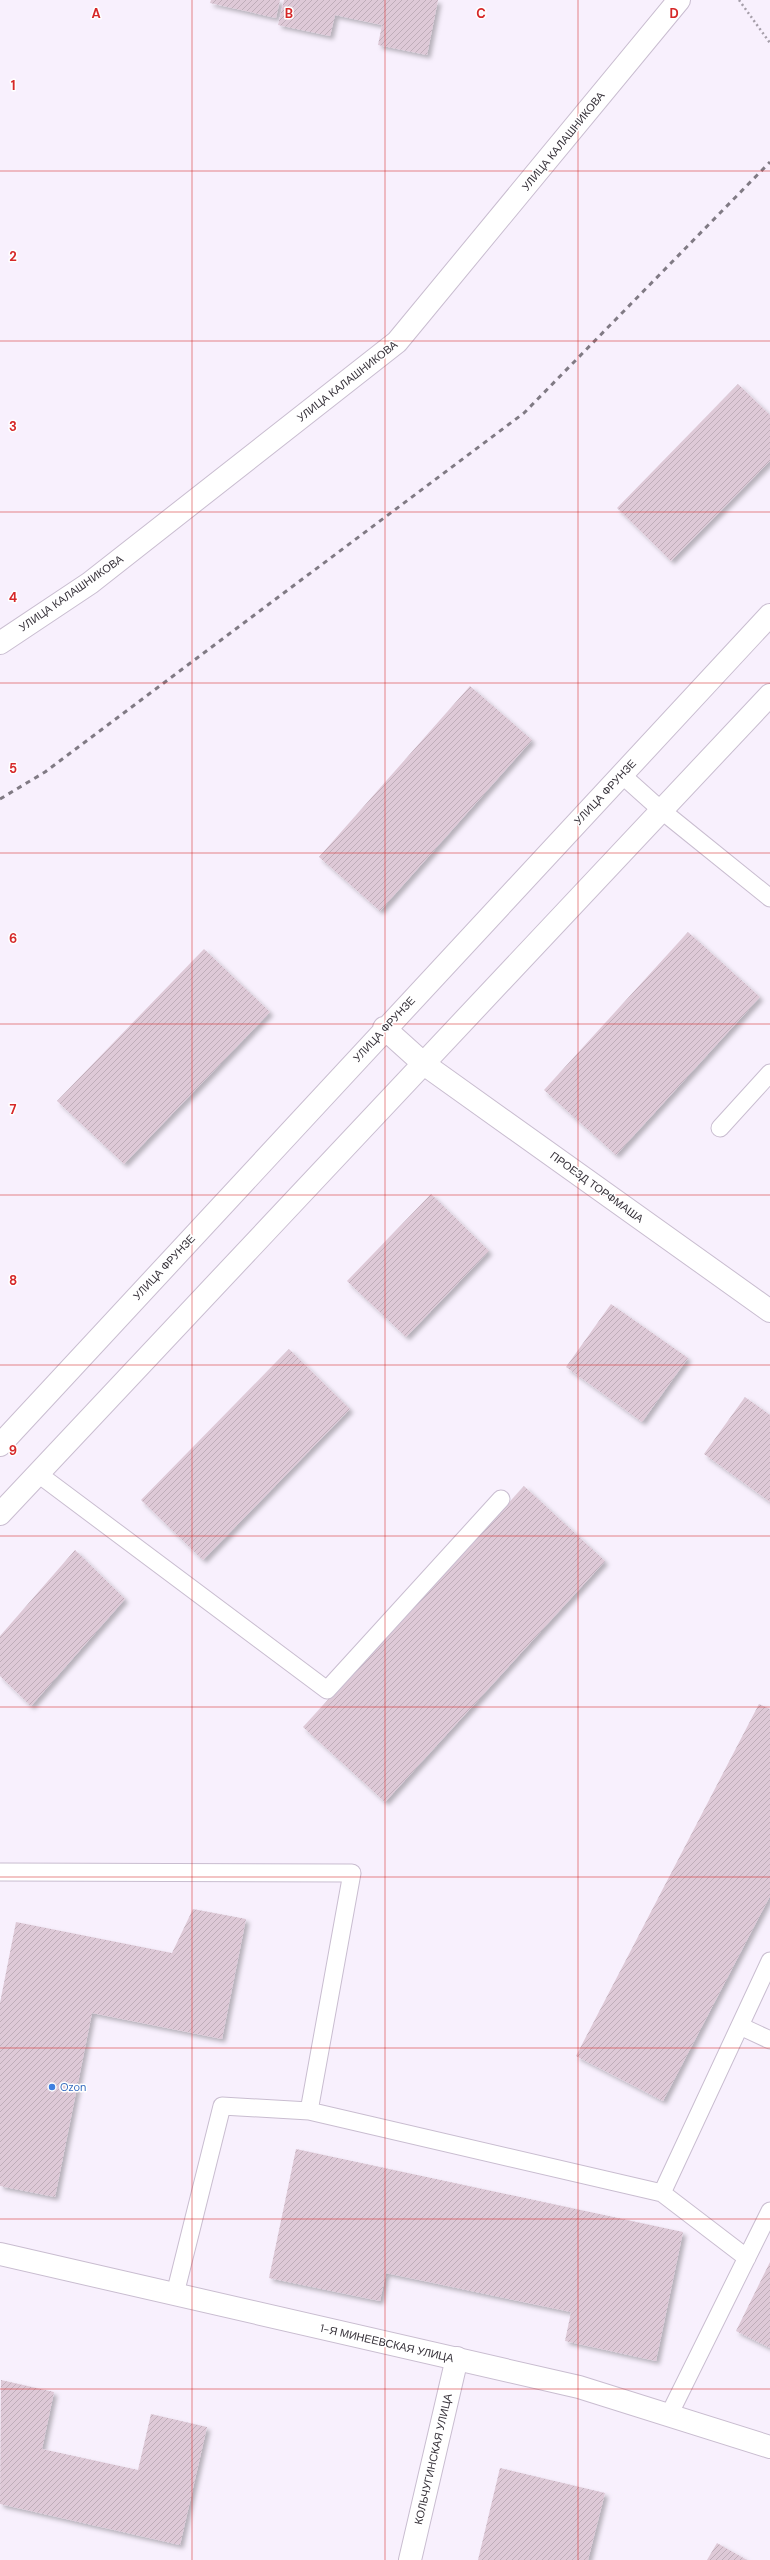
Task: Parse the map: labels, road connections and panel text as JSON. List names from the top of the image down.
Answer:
{
  "streets": {
    "main road": [
      "УЛИЦА КАЛАШНИКОВА",
      "УЛИЦА ФРУНЗЕ",
      "ПРОЕЗД ТОРФМАША",
      "1-Я МИНЕЕВСКАЯ УЛИЦА",
      "КОЛЬЧУГИНСКАЯ УЛИЦА"
    ]
  },
  "crossings": [
    ["УЛИЦА ФРУНЗЕ", "ПРОЕЗД ТОРФМАША"],
    ["1-Я МИНЕЕВСКАЯ УЛИЦА", "КОЛЬЧУГИНСКАЯ УЛИЦА"]
  ],
  "places": ["Ozon"],
  "grid": {
    "columns": [
      "A",
      "B",
      "C",
      "D"
    ],
    "rows": [
      "1",
      "2",
      "3",
      "4",
      "5",
      "6",
      "7",
      "8",
      "9"
    ]
  }
}
